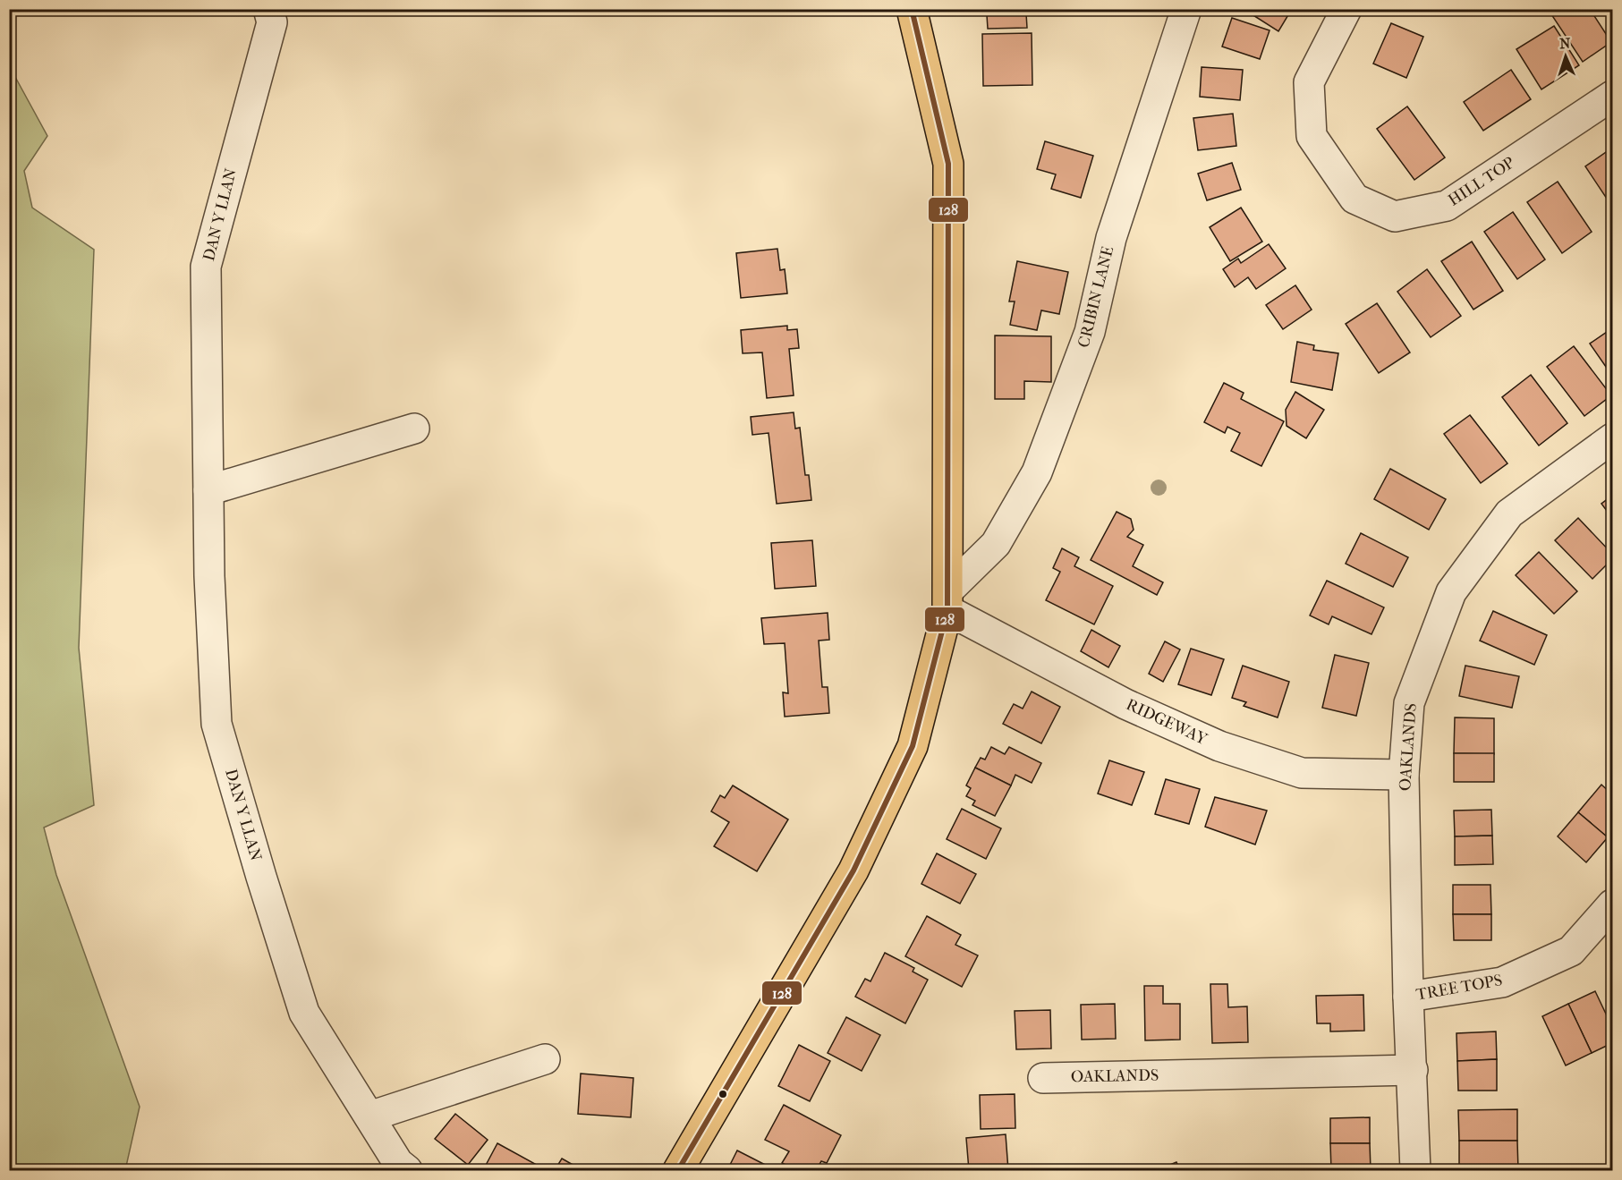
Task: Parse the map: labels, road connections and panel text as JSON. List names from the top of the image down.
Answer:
{
  "streets": {
    "street": [
      "HILL TOP",
      "DAN Y LLAN",
      "CRIBIN LANE",
      "RIDGEWAY",
      "OAKLANDS",
      "TREE TOPS"
    ]
  },
  "crossings": [
    ["CRIBIN LANE", "RIDGEWAY"],
    ["RIDGEWAY", "OAKLANDS"],
    ["OAKLANDS", "TREE TOPS"]
  ],
  "lines": ["transit line 128"],
  "north": "top"
}
